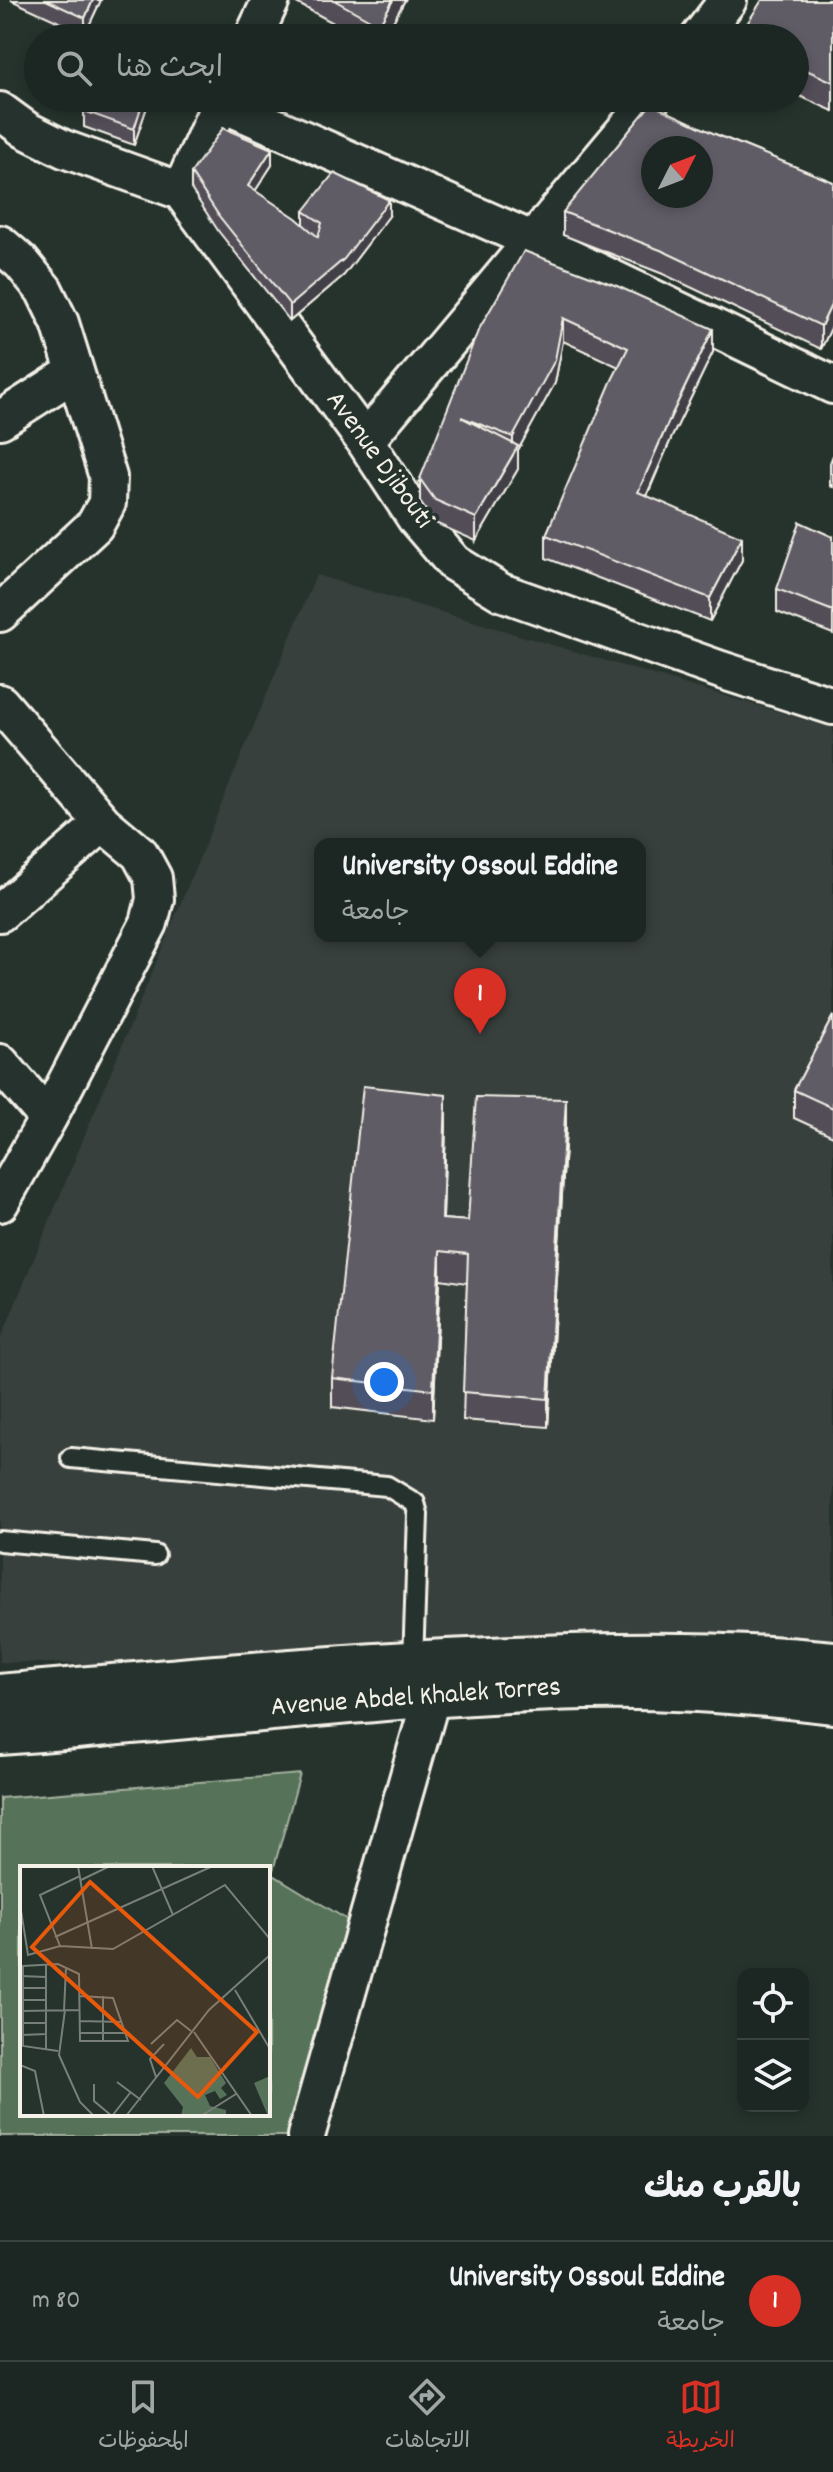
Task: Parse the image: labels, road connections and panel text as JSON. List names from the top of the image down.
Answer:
{
  "streets": {
    "main road": ["Avenue Abdel Khalek Torres"],
    "street": ["Avenue Djibouti"]
  },
  "north": "top right",
  "page": {
    "search": "ابحث هنا",
    "popup": ["University Ossoul Eddine", "جامعة"],
    "pins": "1",
    "heading": "بالقرب منك",
    "list": [
      {
        "mark": "1",
        "name": "University Ossoul Eddine",
        "note": "جامعة",
        "value": "80 m"
      }
    ],
    "nav": ["الخريطة", "الاتجاهات", "المحفوظات"]
  }
}
